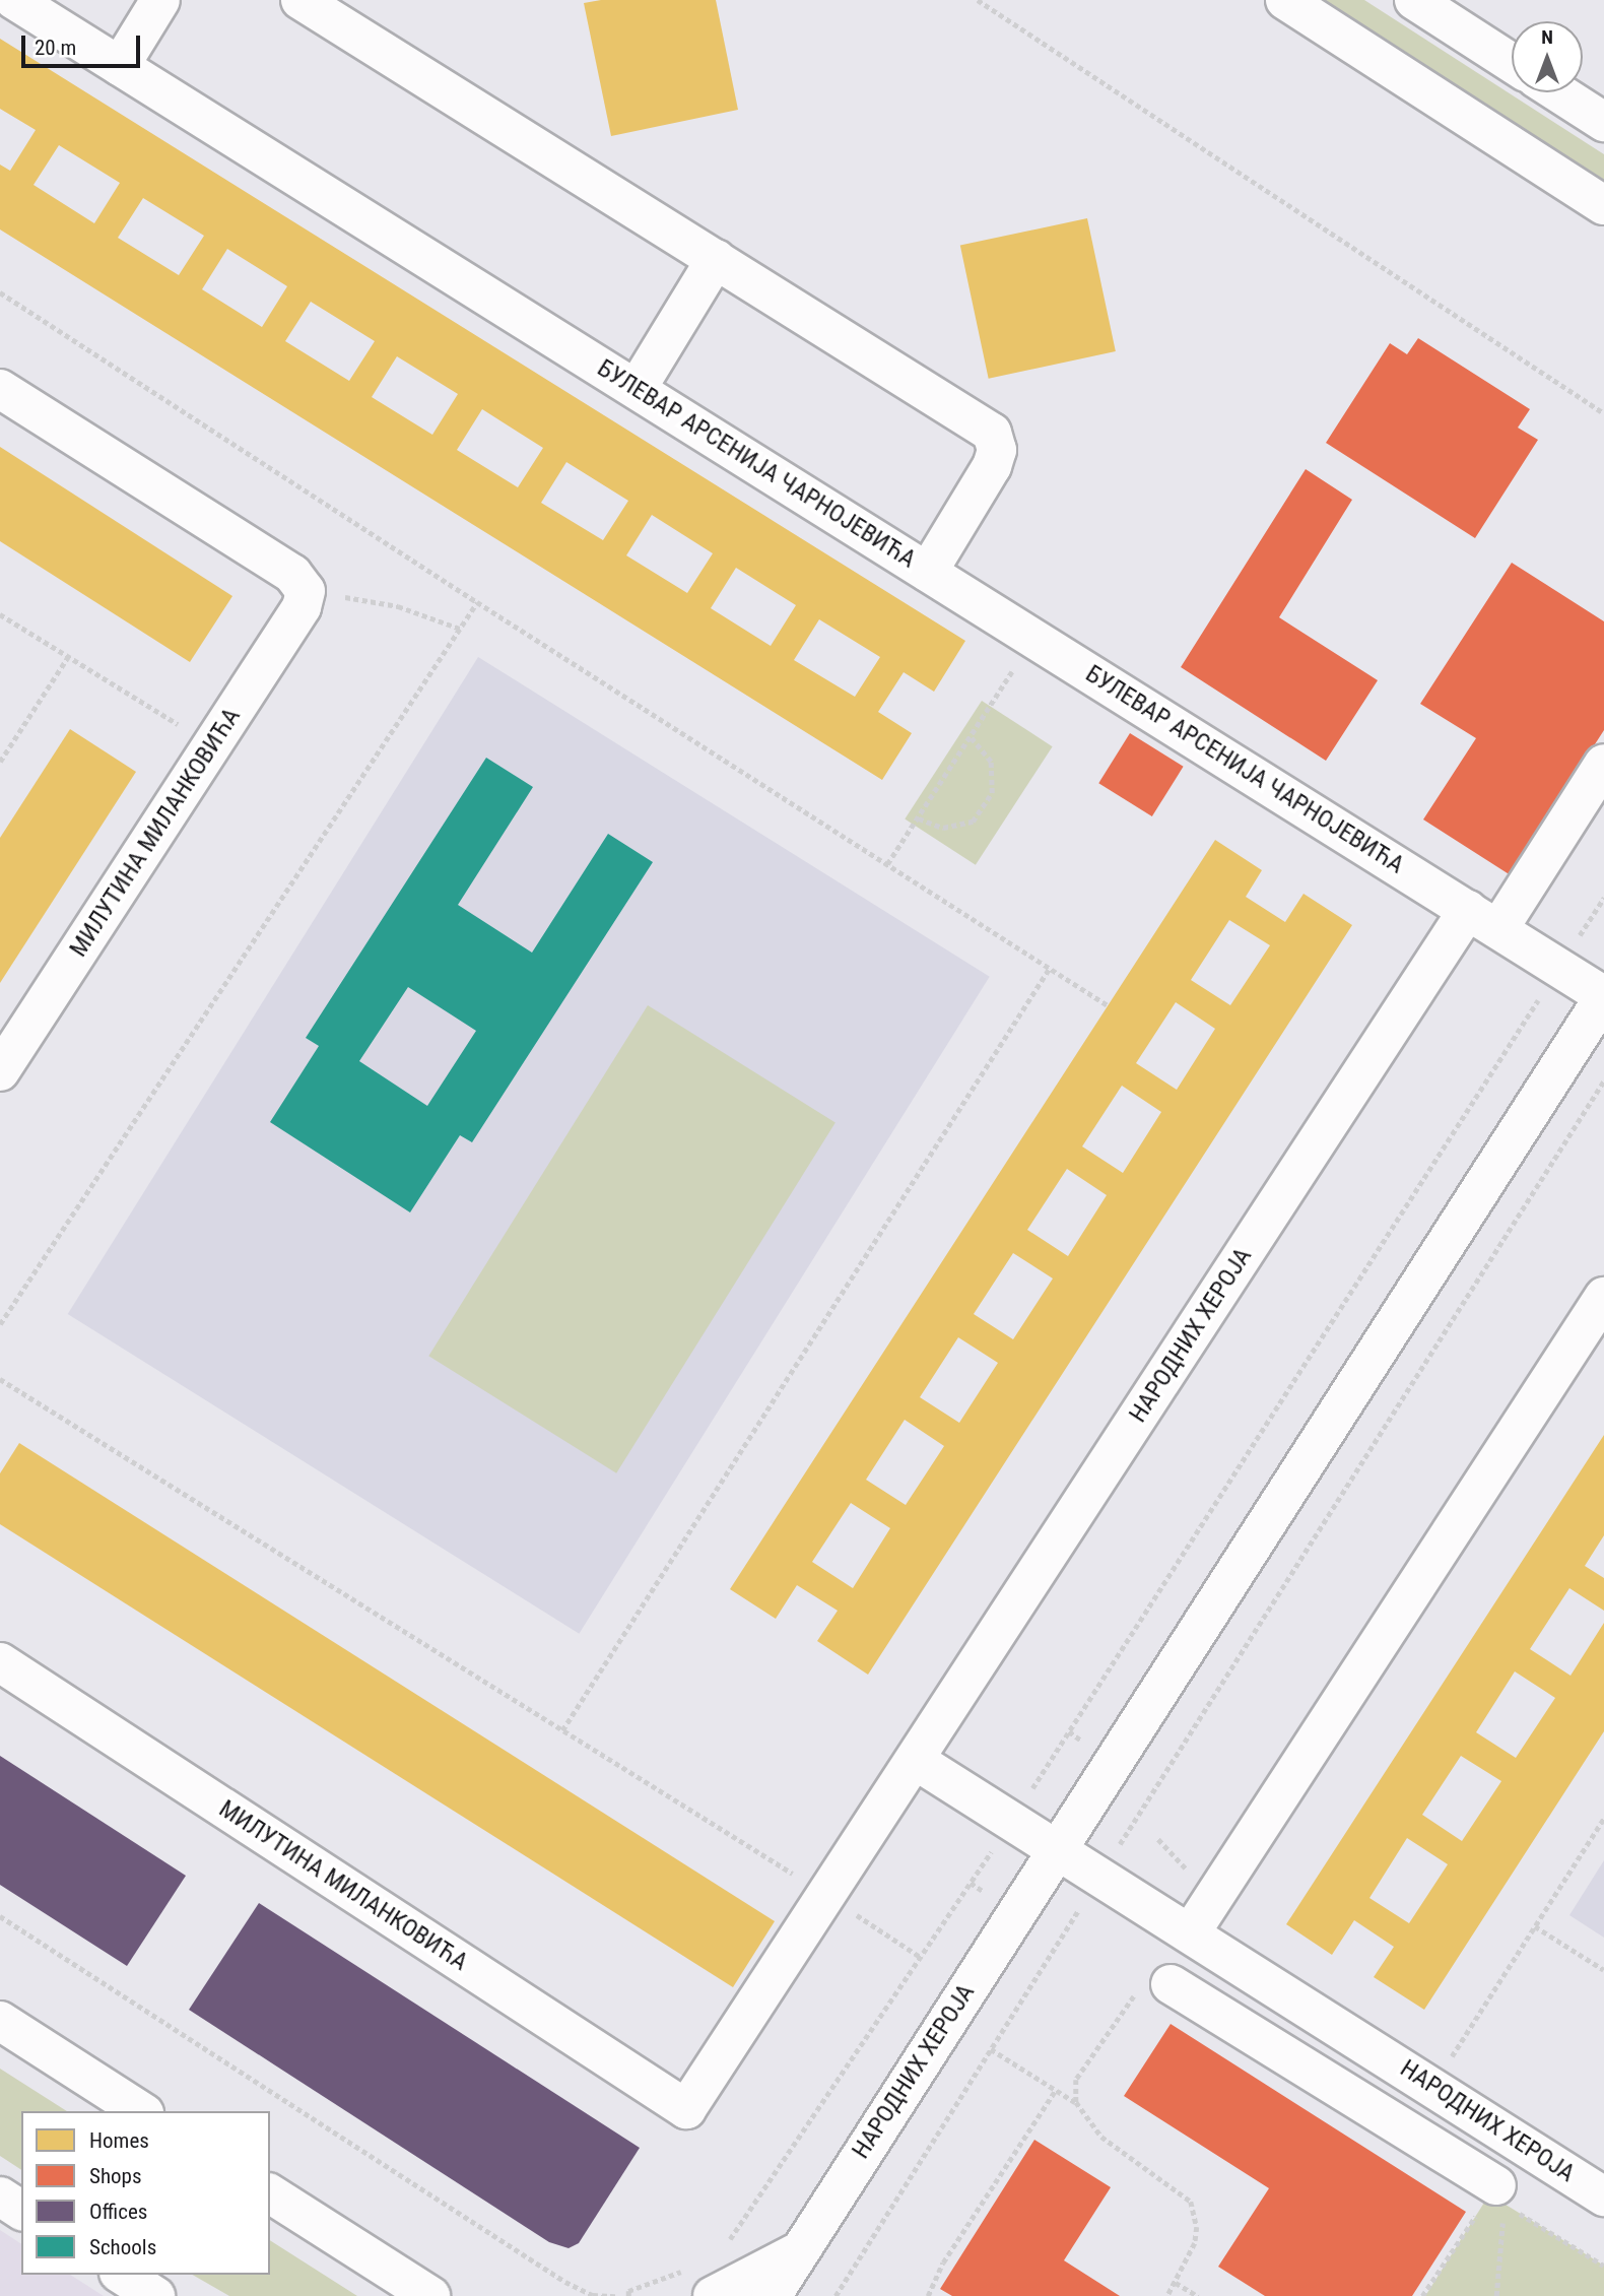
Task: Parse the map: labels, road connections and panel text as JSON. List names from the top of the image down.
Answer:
{
  "streets": {
    "main road": ["БУЛЕВАР АРСЕНИЈА ЧАРНОЈЕВИЋА", "МИЛУТИНА МИЛАНКОВИЋА", "НАРОДНИХ ХЕРОЈА"]
  },
  "crossings": [
    ["БУЛЕВАР АРСЕНИЈА ЧАРНОЈЕВИЋА", "НАРОДНИХ ХЕРОЈА"],
    ["МИЛУТИНА МИЛАНКОВИЋА", "НАРОДНИХ ХЕРОЈА"]
  ],
  "legend": [
    "Homes",
    "Shops",
    "Offices",
    "Schools"
  ],
  "scale_bar": "20 m",
  "north": "top"
}
